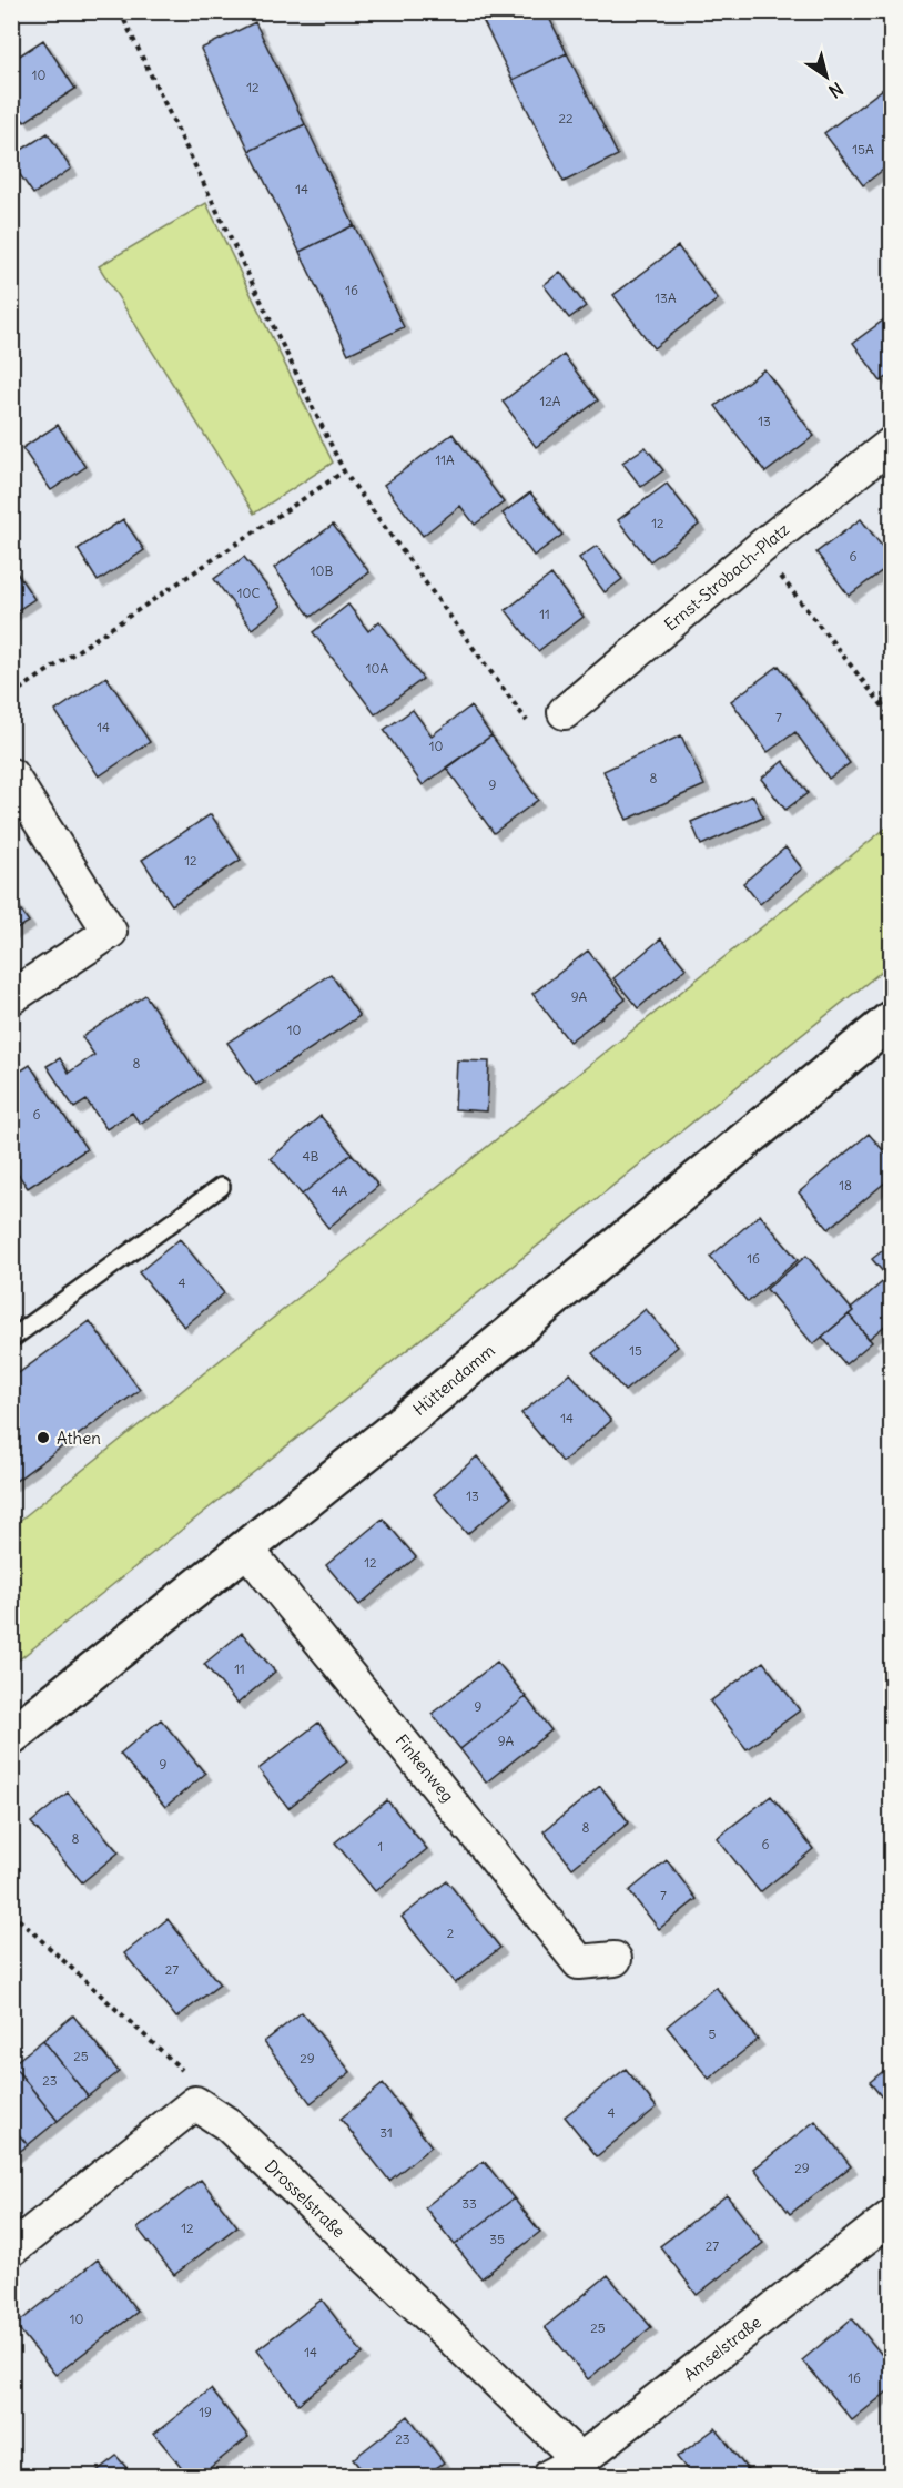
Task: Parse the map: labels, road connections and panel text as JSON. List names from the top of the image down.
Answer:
{
  "streets": {
    "street": [
      "Ernst-Strobach-Platz",
      "Hüttendamm",
      "Finkenweg",
      "Drosselstraße",
      "Amselstraße"
    ]
  },
  "crossings": [
    ["Hüttendamm", "Finkenweg"],
    ["Drosselstraße", "Amselstraße"]
  ],
  "places": ["Athen"],
  "house_numbers": [
    "10",
    "12",
    "22",
    "15A",
    "14",
    "16",
    "13A",
    "12A",
    "13",
    "11A",
    "12",
    "6",
    "10B",
    "10C",
    "11",
    "10A",
    "7",
    "14",
    "10",
    "8",
    "9",
    "12",
    "9A",
    "10",
    "8",
    "6",
    "4B",
    "18",
    "4A",
    "16",
    "4",
    "15",
    "14",
    "13",
    "12",
    "11",
    "9",
    "9A",
    "9",
    "8",
    "8",
    "6",
    "1",
    "7",
    "2",
    "27",
    "5",
    "25",
    "29",
    "23",
    "4",
    "31",
    "29",
    "33",
    "12",
    "35",
    "27",
    "10",
    "25",
    "14",
    "16",
    "19",
    "23"
  ],
  "north": "bottom right"
}
